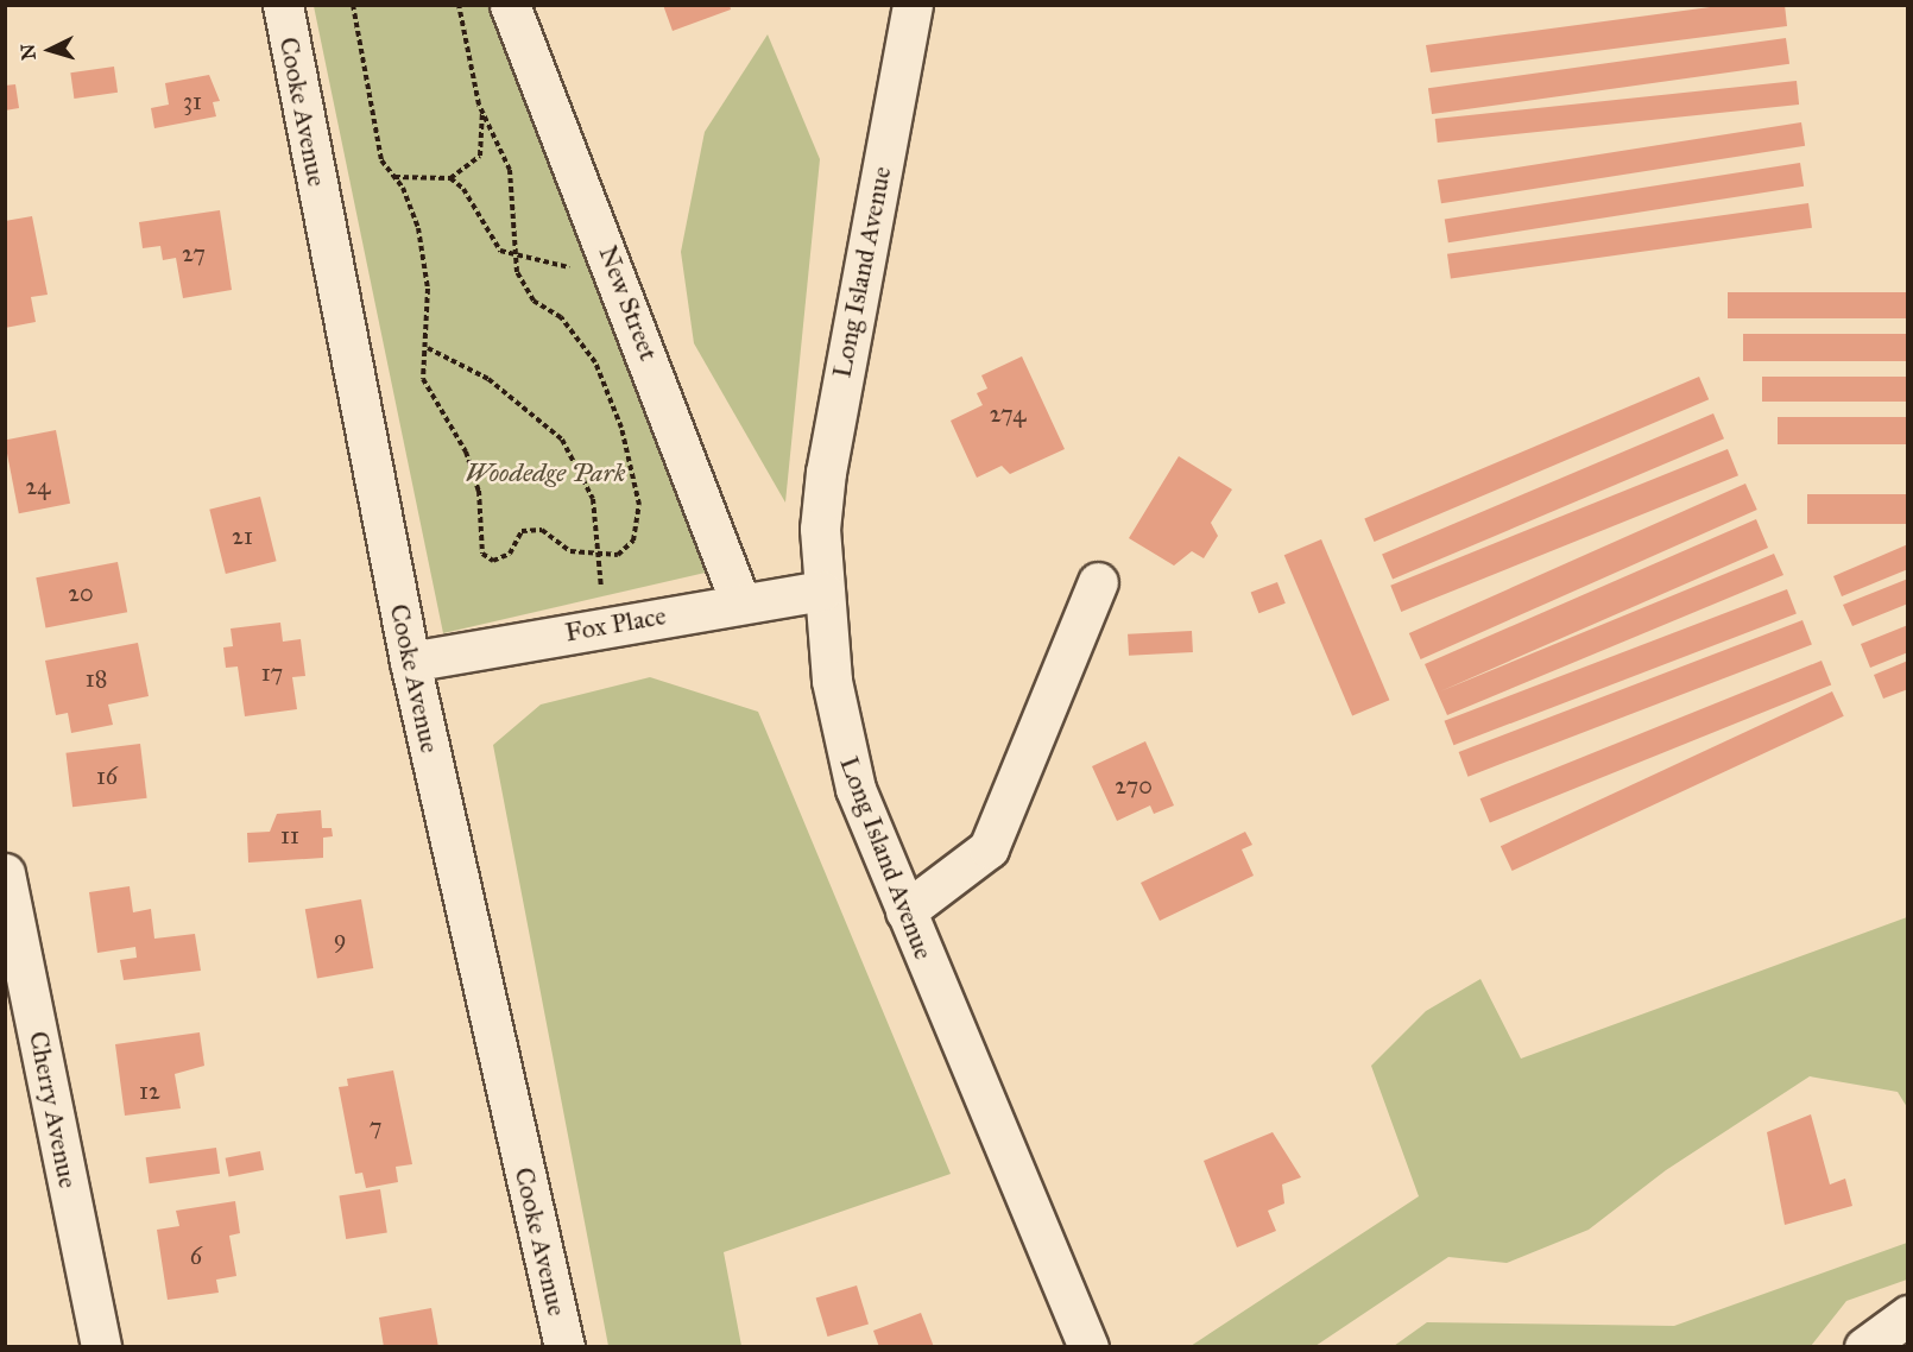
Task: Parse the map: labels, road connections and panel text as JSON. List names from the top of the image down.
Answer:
{
  "streets": {
    "street": [
      "Cooke Avenue",
      "Long Island Avenue",
      "New Street",
      "Fox Place",
      "Cherry Avenue"
    ]
  },
  "crossings": [
    ["Cooke Avenue", "Fox Place"],
    ["Long Island Avenue", "Fox Place"],
    ["New Street", "Fox Place"]
  ],
  "parks": ["Woodedge Park"],
  "house_numbers": [
    "31",
    "27",
    "274",
    "24",
    "21",
    "20",
    "17",
    "18",
    "16",
    "270",
    "11",
    "9",
    "12",
    "7",
    "6"
  ],
  "north": "left"
}
